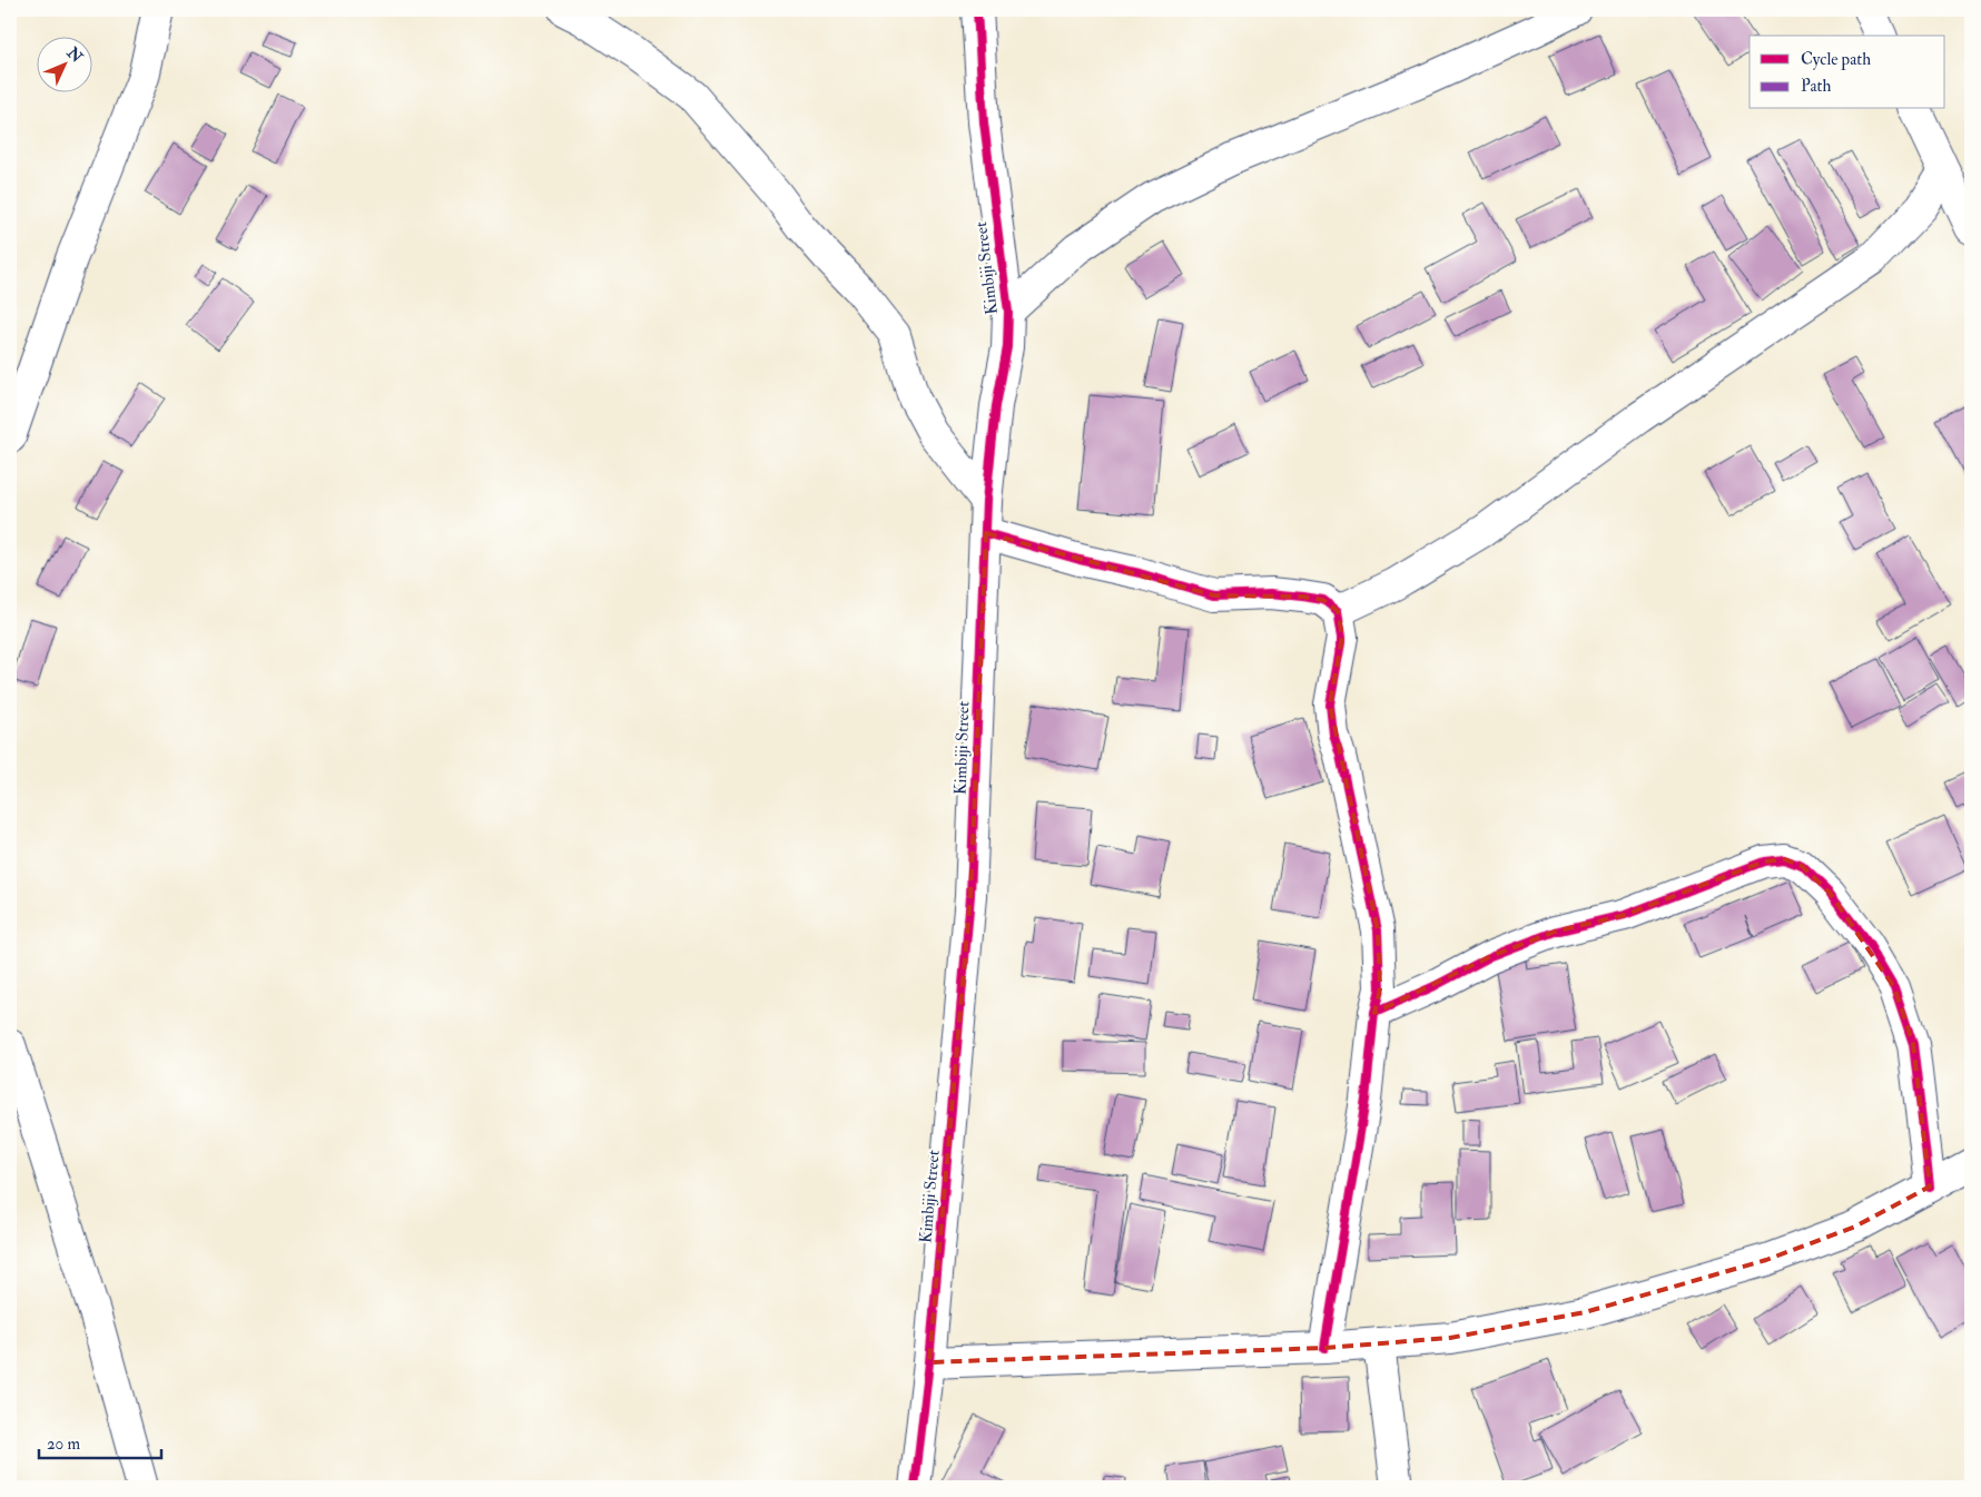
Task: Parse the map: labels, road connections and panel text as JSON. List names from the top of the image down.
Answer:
{
  "streets": {
    "street": ["Kimbiji Street"]
  },
  "legend": ["Cycle path", "Path"],
  "scale_bar": "20 m",
  "north": "top right"
}
